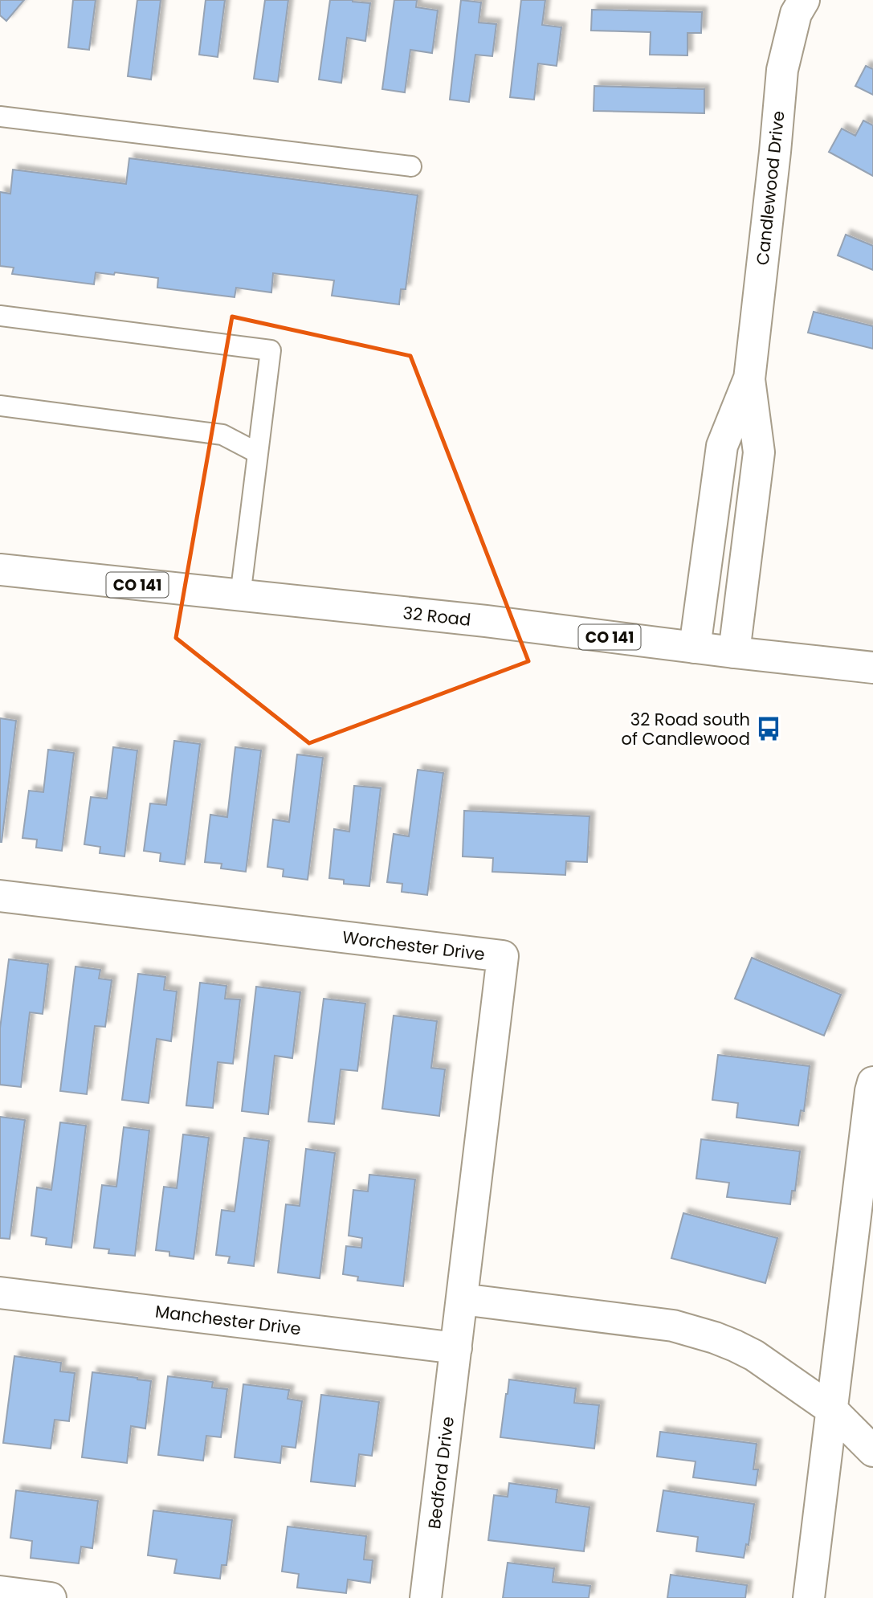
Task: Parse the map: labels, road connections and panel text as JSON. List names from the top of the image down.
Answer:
{
  "streets": {
    "street": [
      "Candlewood Drive",
      "CO 141",
      "32 Road",
      "Worchester Drive",
      "Manchester Drive",
      "Bedford Drive"
    ]
  },
  "crossings": [
    ["Candlewood Drive", "32 Road"],
    ["Worchester Drive", "Manchester Drive"],
    ["Worchester Drive", "Bedford Drive"],
    ["Manchester Drive", "Bedford Drive"]
  ],
  "places": {
    "bus stop": ["32 Road south of Candlewood"]
  }
}
